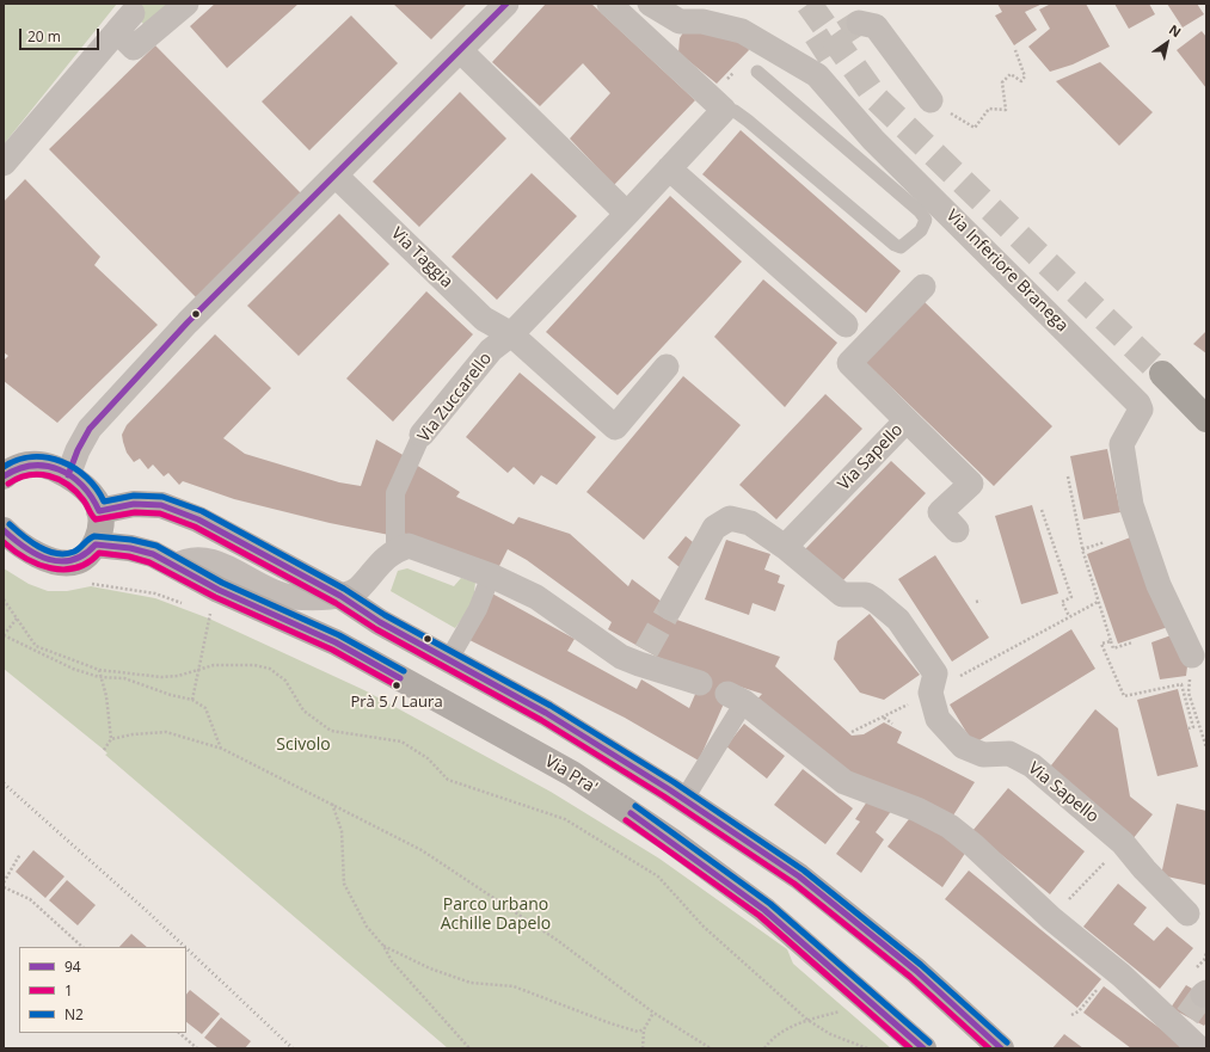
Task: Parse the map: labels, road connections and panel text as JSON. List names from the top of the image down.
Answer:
{
  "streets": {
    "main road": ["Via Pra'"],
    "street": [
      "Via Taggia",
      "Via Inferiore Branega",
      "Via Zuccarello",
      "Via Sapello"
    ]
  },
  "crossings": [
    ["Via Taggia", "Via Zuccarello"]
  ],
  "parks": ["Scivolo", "Parco urbano Achille Dapelo"],
  "places": ["Prà 5 / Laura"],
  "lines": ["transit line 94", "transit line N2", "transit line 1"],
  "legend": ["94", "1", "N2"],
  "scale_bar": "20 m",
  "north": "top right"
}
